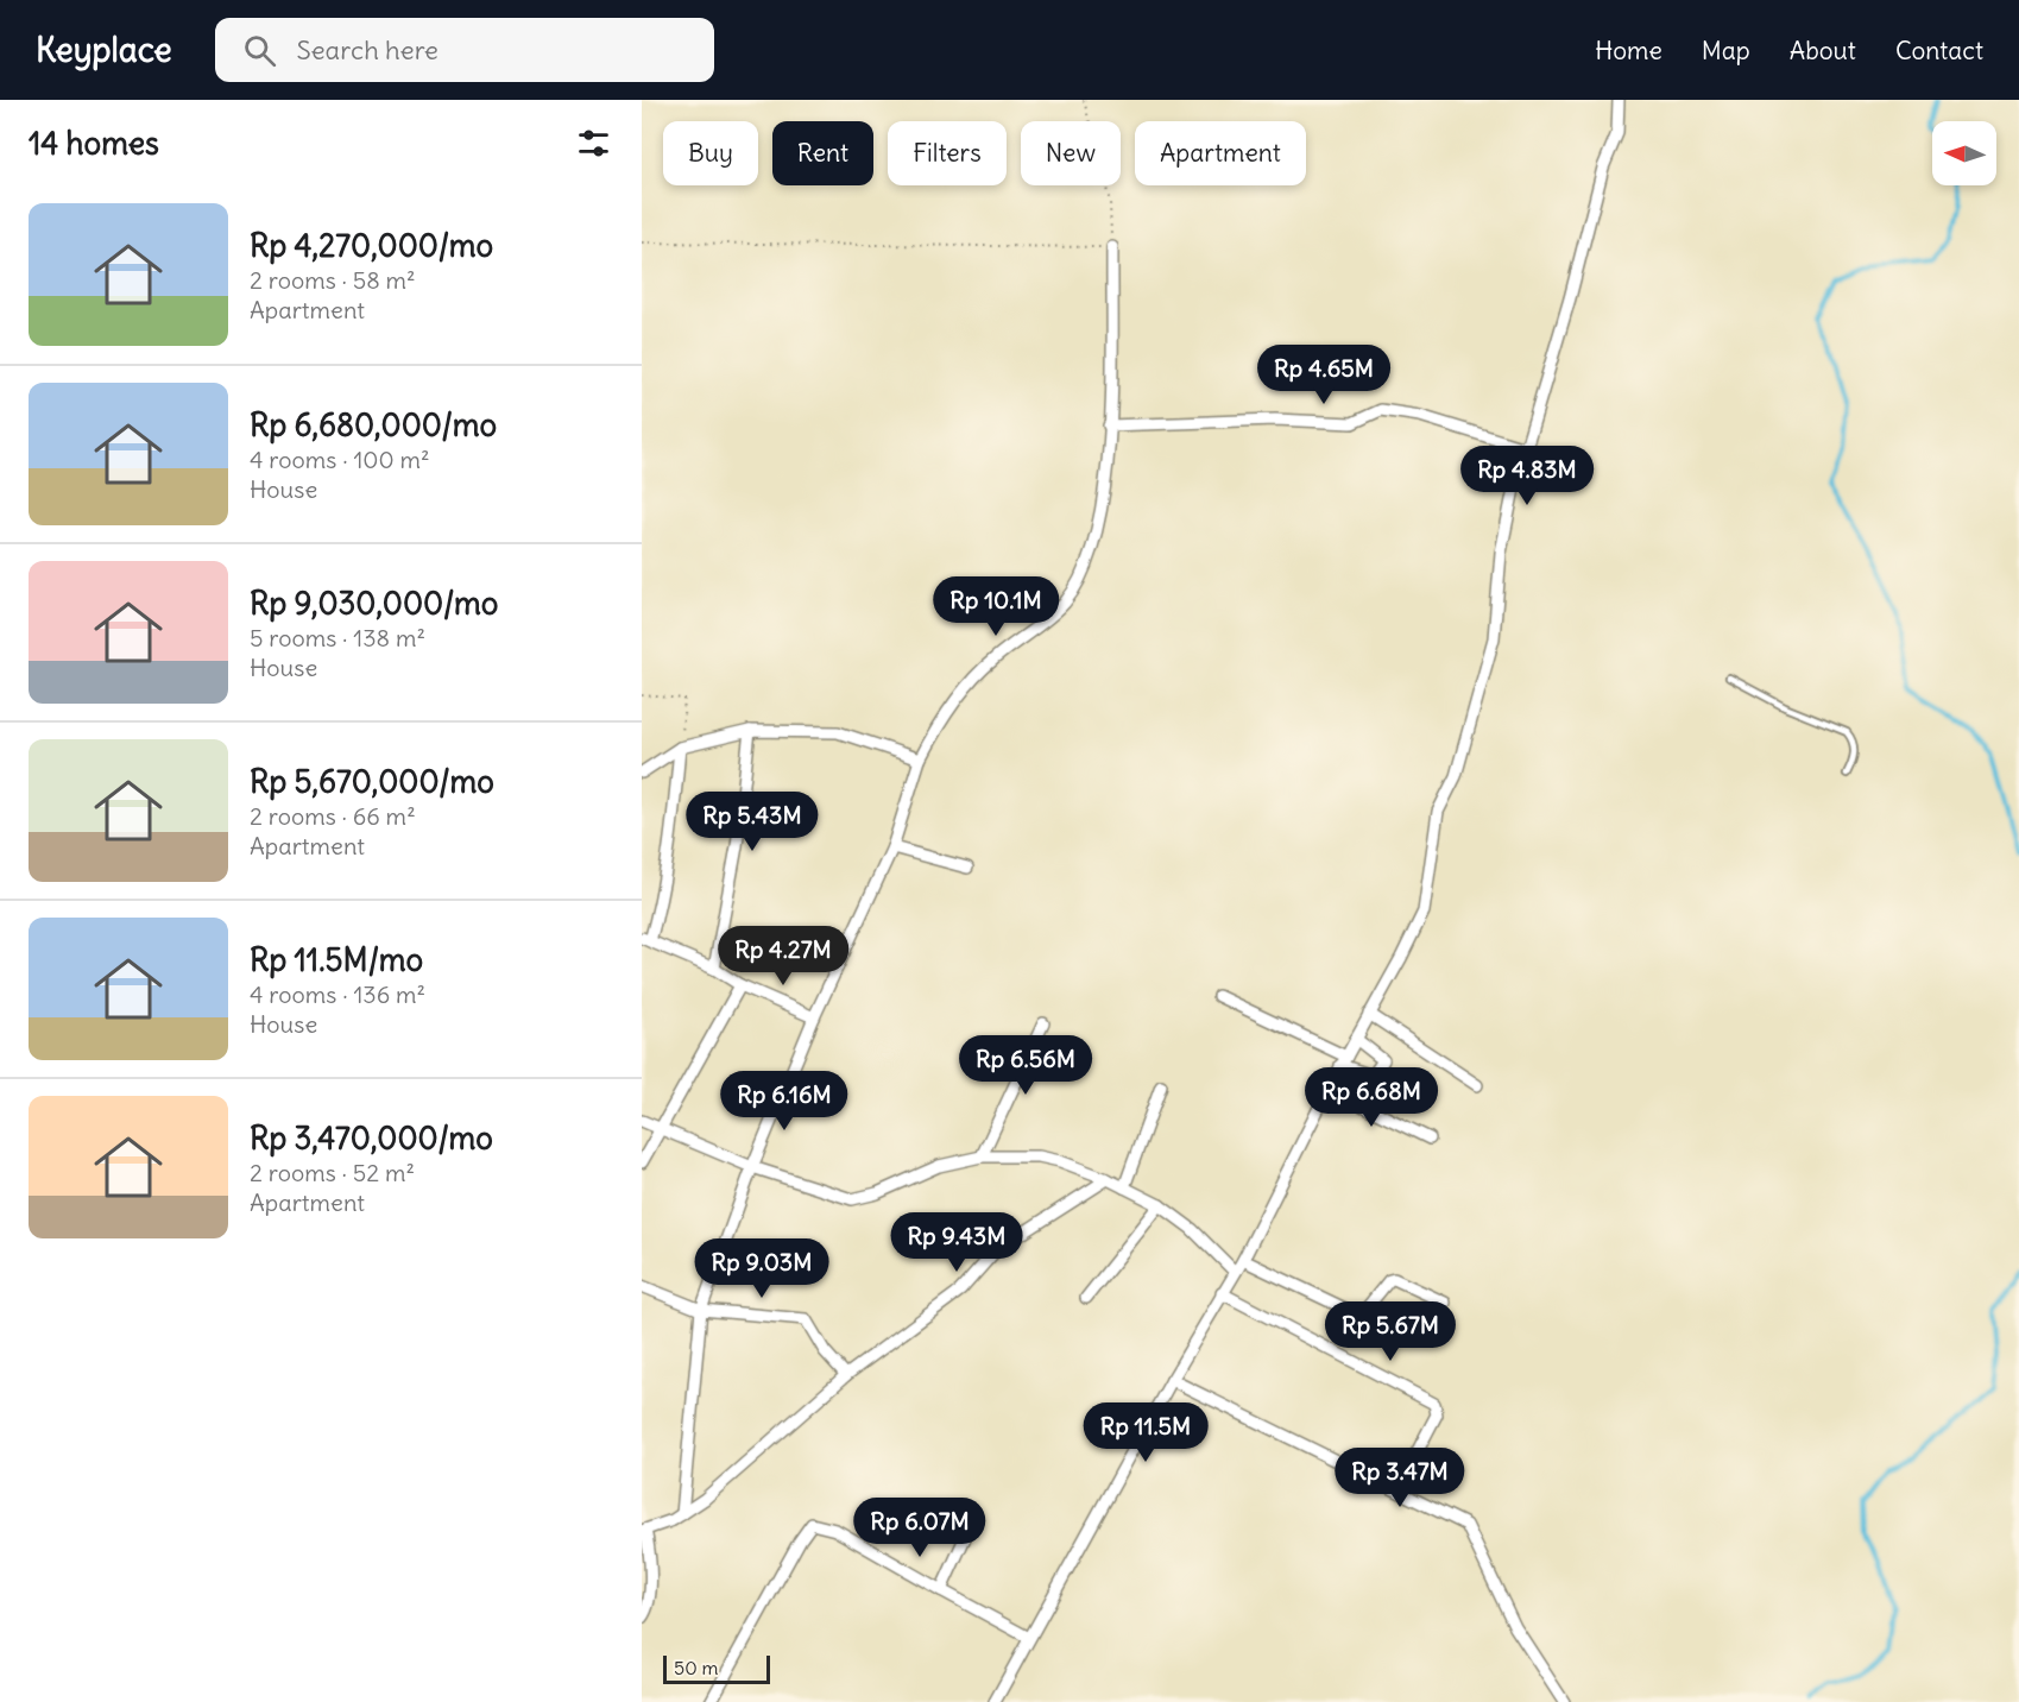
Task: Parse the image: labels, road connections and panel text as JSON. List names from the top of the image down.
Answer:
{
  "scale_bar": "50 m",
  "north": "left",
  "page": {
    "header": "Keyplace",
    "search": "Search here",
    "nav": [
      "Home",
      "Map",
      "About",
      "Contact"
    ],
    "heading": "14 homes",
    "chip": [
      "Buy",
      "Rent",
      "Filters",
      "New",
      "Apartment"
    ],
    "list": [
      {
        "name": "Rp 4,270,000/mo",
        "note": "2 rooms · 58 m² · Apartment"
      },
      {
        "name": "Rp 6,680,000/mo",
        "note": "4 rooms · 100 m² · House"
      },
      {
        "name": "Rp 9,030,000/mo",
        "note": "5 rooms · 138 m² · House"
      },
      {
        "name": "Rp 5,670,000/mo",
        "note": "2 rooms · 66 m² · Apartment"
      },
      {
        "name": "Rp 11.5M/mo",
        "note": "4 rooms · 136 m² · House"
      },
      {
        "name": "Rp 3,470,000/mo",
        "note": "2 rooms · 52 m² · Apartment"
      }
    ],
    "price": [
      "Rp 4.65M",
      "Rp 4.83M",
      "Rp 10.1M",
      "Rp 5.43M",
      "Rp 4.27M",
      "Rp 6.56M",
      "Rp 6.68M",
      "Rp 6.16M",
      "Rp 9.43M",
      "Rp 9.03M",
      "Rp 5.67M",
      "Rp 11.5M",
      "Rp 3.47M",
      "Rp 6.07M"
    ],
    "scale": "50 m"
  }
}
